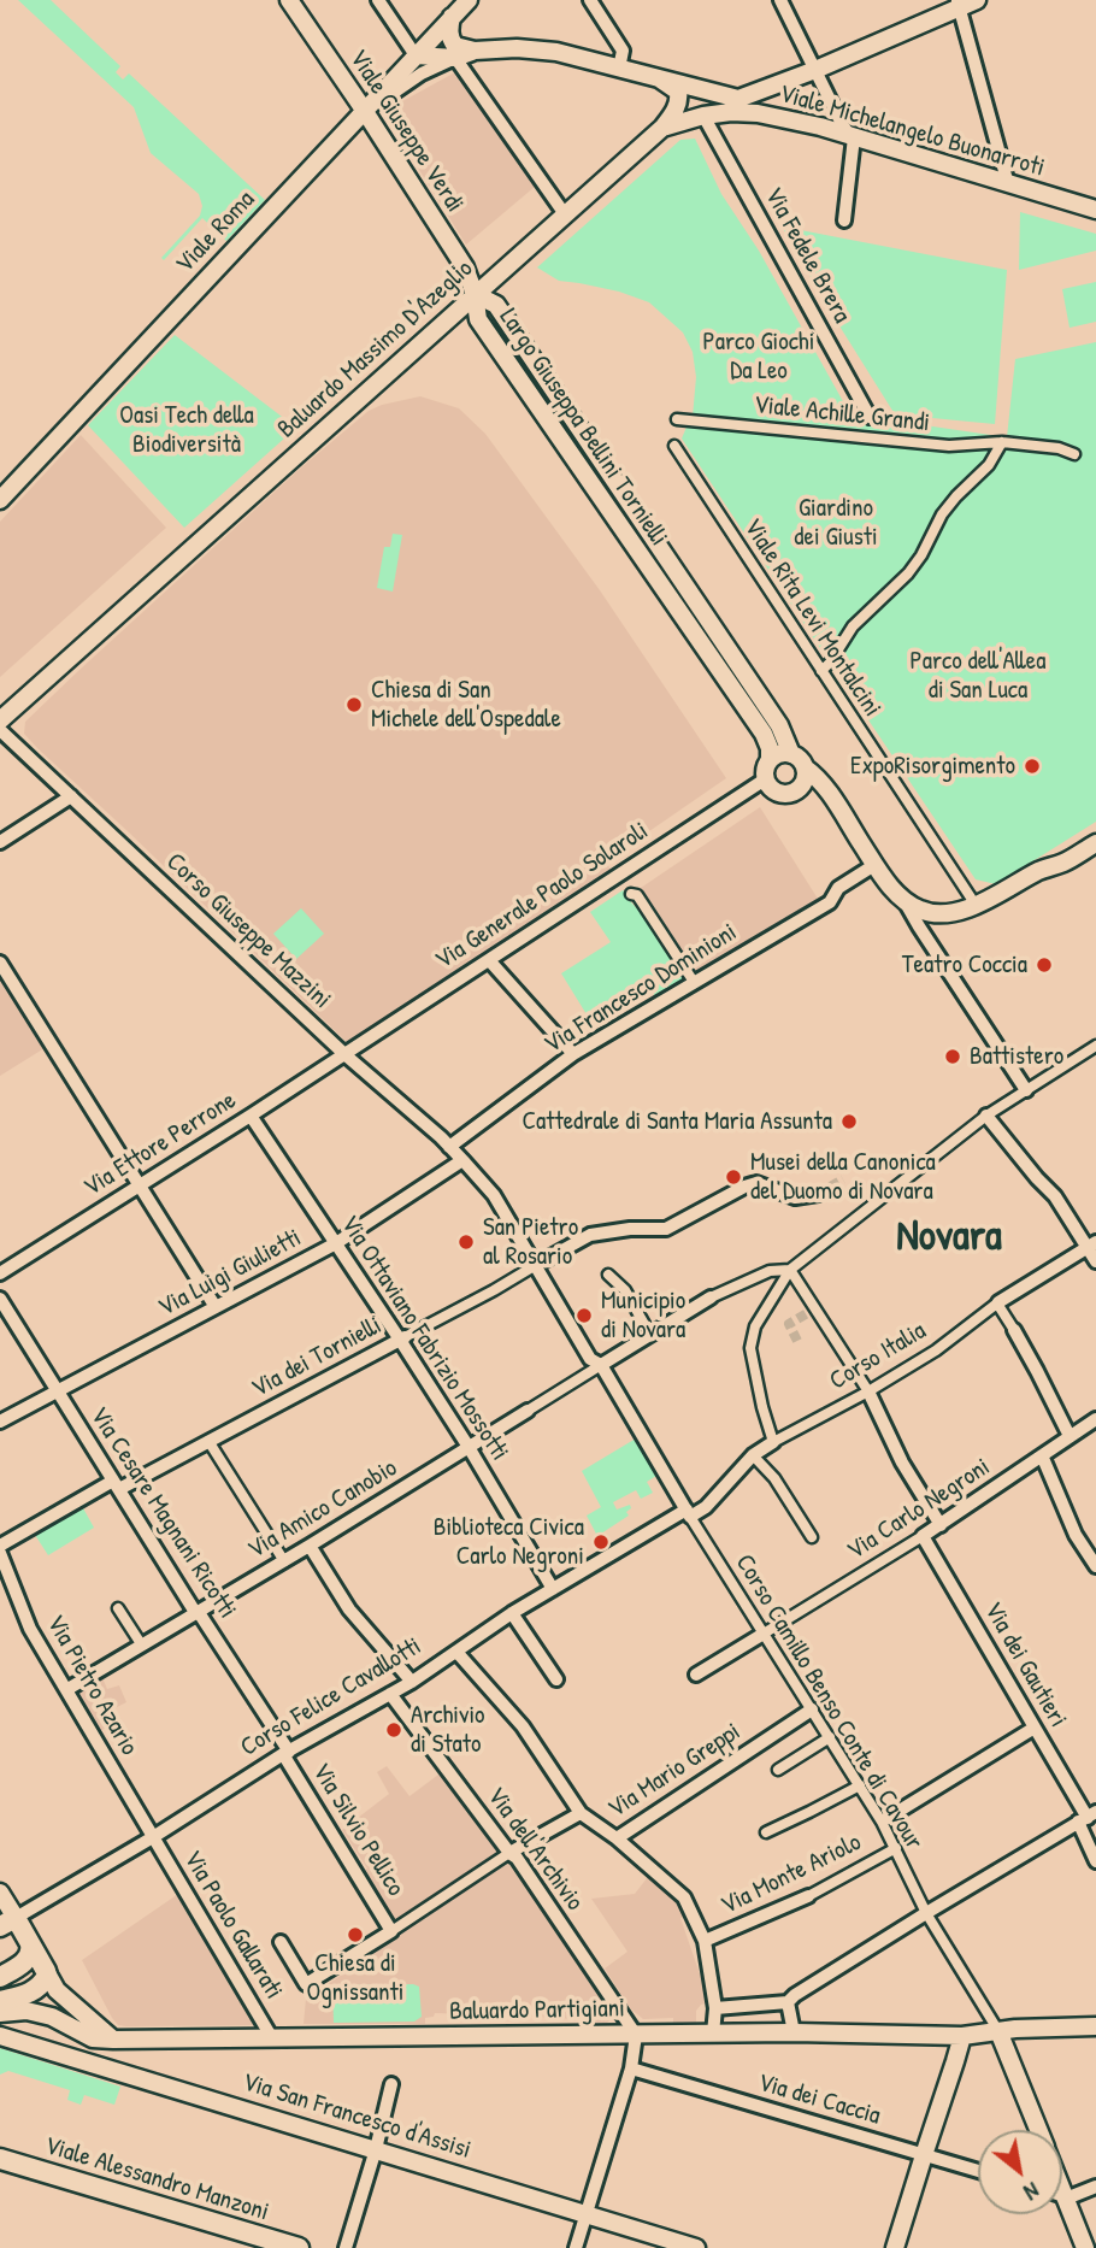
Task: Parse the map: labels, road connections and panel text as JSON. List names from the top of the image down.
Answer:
{
  "streets": {
    "main road": ["Viale Alessandro Manzoni"],
    "street": [
      "Viale Giuseppe Verdi",
      "Viale Michelangelo Buonarroti",
      "Viale Roma",
      "Via Fedele Brera",
      "Baluardo Massimo D'Azeglio",
      "Viale Achille Grandi",
      "Largo Giuseppa Bellini Tornielli",
      "Viale Rita Levi Montalcini",
      "Via Generale Paolo Solaroli",
      "Corso Giuseppe Mazzini",
      "Via Francesco Dominioni",
      "Via Ettore Perrone",
      "Via Luigi Giulietti",
      "Via Ottaviano Fabrizio Mossotti",
      "Corso Italia",
      "Via dei Tornielli",
      "Via Amico Canobio",
      "Via Carlo Negroni",
      "Via Cesare Magnani Ricotti",
      "Via dei Gautieri",
      "Via Pietro Azario",
      "Corso Felice Cavallotti",
      "Corso Camillo Benso Conte di Cavour",
      "Via Mario Greppi",
      "Via Silvio Pellico",
      "Via dell'Archivio",
      "Via Monte Ariolo",
      "Via Paolo Gallarati",
      "Baluardo Partigiani",
      "Via dei Caccia",
      "Via San Francesco d'Assisi"
    ]
  },
  "crossings": [
    ["Viale Giuseppe Verdi", "Viale Roma"],
    ["Viale Giuseppe Verdi", "Baluardo Massimo D'Azeglio"],
    ["Viale Giuseppe Verdi", "Largo Giuseppa Bellini Tornielli"],
    ["Viale Michelangelo Buonarroti", "Via Fedele Brera"],
    ["Viale Michelangelo Buonarroti", "Baluardo Massimo D'Azeglio"],
    ["Baluardo Massimo D'Azeglio", "Largo Giuseppa Bellini Tornielli"],
    ["Largo Giuseppa Bellini Tornielli", "Via Generale Paolo Solaroli"],
    ["Via Generale Paolo Solaroli", "Corso Giuseppe Mazzini"],
    ["Via Generale Paolo Solaroli", "Via Ettore Perrone"],
    ["Corso Giuseppe Mazzini", "Via Francesco Dominioni"],
    ["Corso Giuseppe Mazzini", "Via Ettore Perrone"],
    ["Corso Giuseppe Mazzini", "Via Luigi Giulietti"],
    ["Corso Giuseppe Mazzini", "Via dei Tornielli"],
    ["Corso Giuseppe Mazzini", "Via Amico Canobio"],
    ["Via Ettore Perrone", "Via Ottaviano Fabrizio Mossotti"],
    ["Via Luigi Giulietti", "Via Ottaviano Fabrizio Mossotti"],
    ["Via Luigi Giulietti", "Via Cesare Magnani Ricotti"],
    ["Via Ottaviano Fabrizio Mossotti", "Via dei Tornielli"],
    ["Via Ottaviano Fabrizio Mossotti", "Via Amico Canobio"],
    ["Via Ottaviano Fabrizio Mossotti", "Corso Felice Cavallotti"],
    ["Corso Italia", "Corso Felice Cavallotti"],
    ["Corso Italia", "Corso Camillo Benso Conte di Cavour"],
    ["Via dei Tornielli", "Via Cesare Magnani Ricotti"],
    ["Via Amico Canobio", "Via Cesare Magnani Ricotti"],
    ["Via Amico Canobio", "Via Pietro Azario"],
    ["Via Carlo Negroni", "Via dei Gautieri"],
    ["Via Carlo Negroni", "Corso Camillo Benso Conte di Cavour"],
    ["Via Cesare Magnani Ricotti", "Corso Felice Cavallotti"],
    ["Via Cesare Magnani Ricotti", "Via Silvio Pellico"],
    ["Via Pietro Azario", "Corso Felice Cavallotti"],
    ["Via Pietro Azario", "Via Paolo Gallarati"],
    ["Corso Felice Cavallotti", "Corso Camillo Benso Conte di Cavour"],
    ["Corso Felice Cavallotti", "Via Silvio Pellico"],
    ["Corso Felice Cavallotti", "Via dell'Archivio"],
    ["Corso Felice Cavallotti", "Via Paolo Gallarati"],
    ["Corso Camillo Benso Conte di Cavour", "Via Mario Greppi"],
    ["Corso Camillo Benso Conte di Cavour", "Via Monte Ariolo"],
    ["Corso Camillo Benso Conte di Cavour", "Baluardo Partigiani"],
    ["Via Mario Greppi", "Via Silvio Pellico"],
    ["Via Mario Greppi", "Via dell'Archivio"],
    ["Via dell'Archivio", "Baluardo Partigiani"],
    ["Via Paolo Gallarati", "Baluardo Partigiani"]
  ],
  "districts": ["Novara"],
  "parks": [
    "Parco Giochi Da Leo",
    "Oasi Tech della Biodiversità",
    "Giardino dei Giusti",
    "Parco dell'Allea di San Luca"
  ],
  "places": [
    "Chiesa di San Michele dell'Ospedale",
    "ExpoRisorgimento",
    "Teatro Coccia",
    "Battistero",
    "Cattedrale di Santa Maria Assunta",
    "Musei della Canonica del Duomo di Novara",
    "San Pietro al Rosario",
    "Municipio di Novara",
    "Biblioteca Civica Carlo Negroni",
    "Archivio di Stato",
    "Chiesa di Ognissanti"
  ],
  "north": "bottom right"
}
